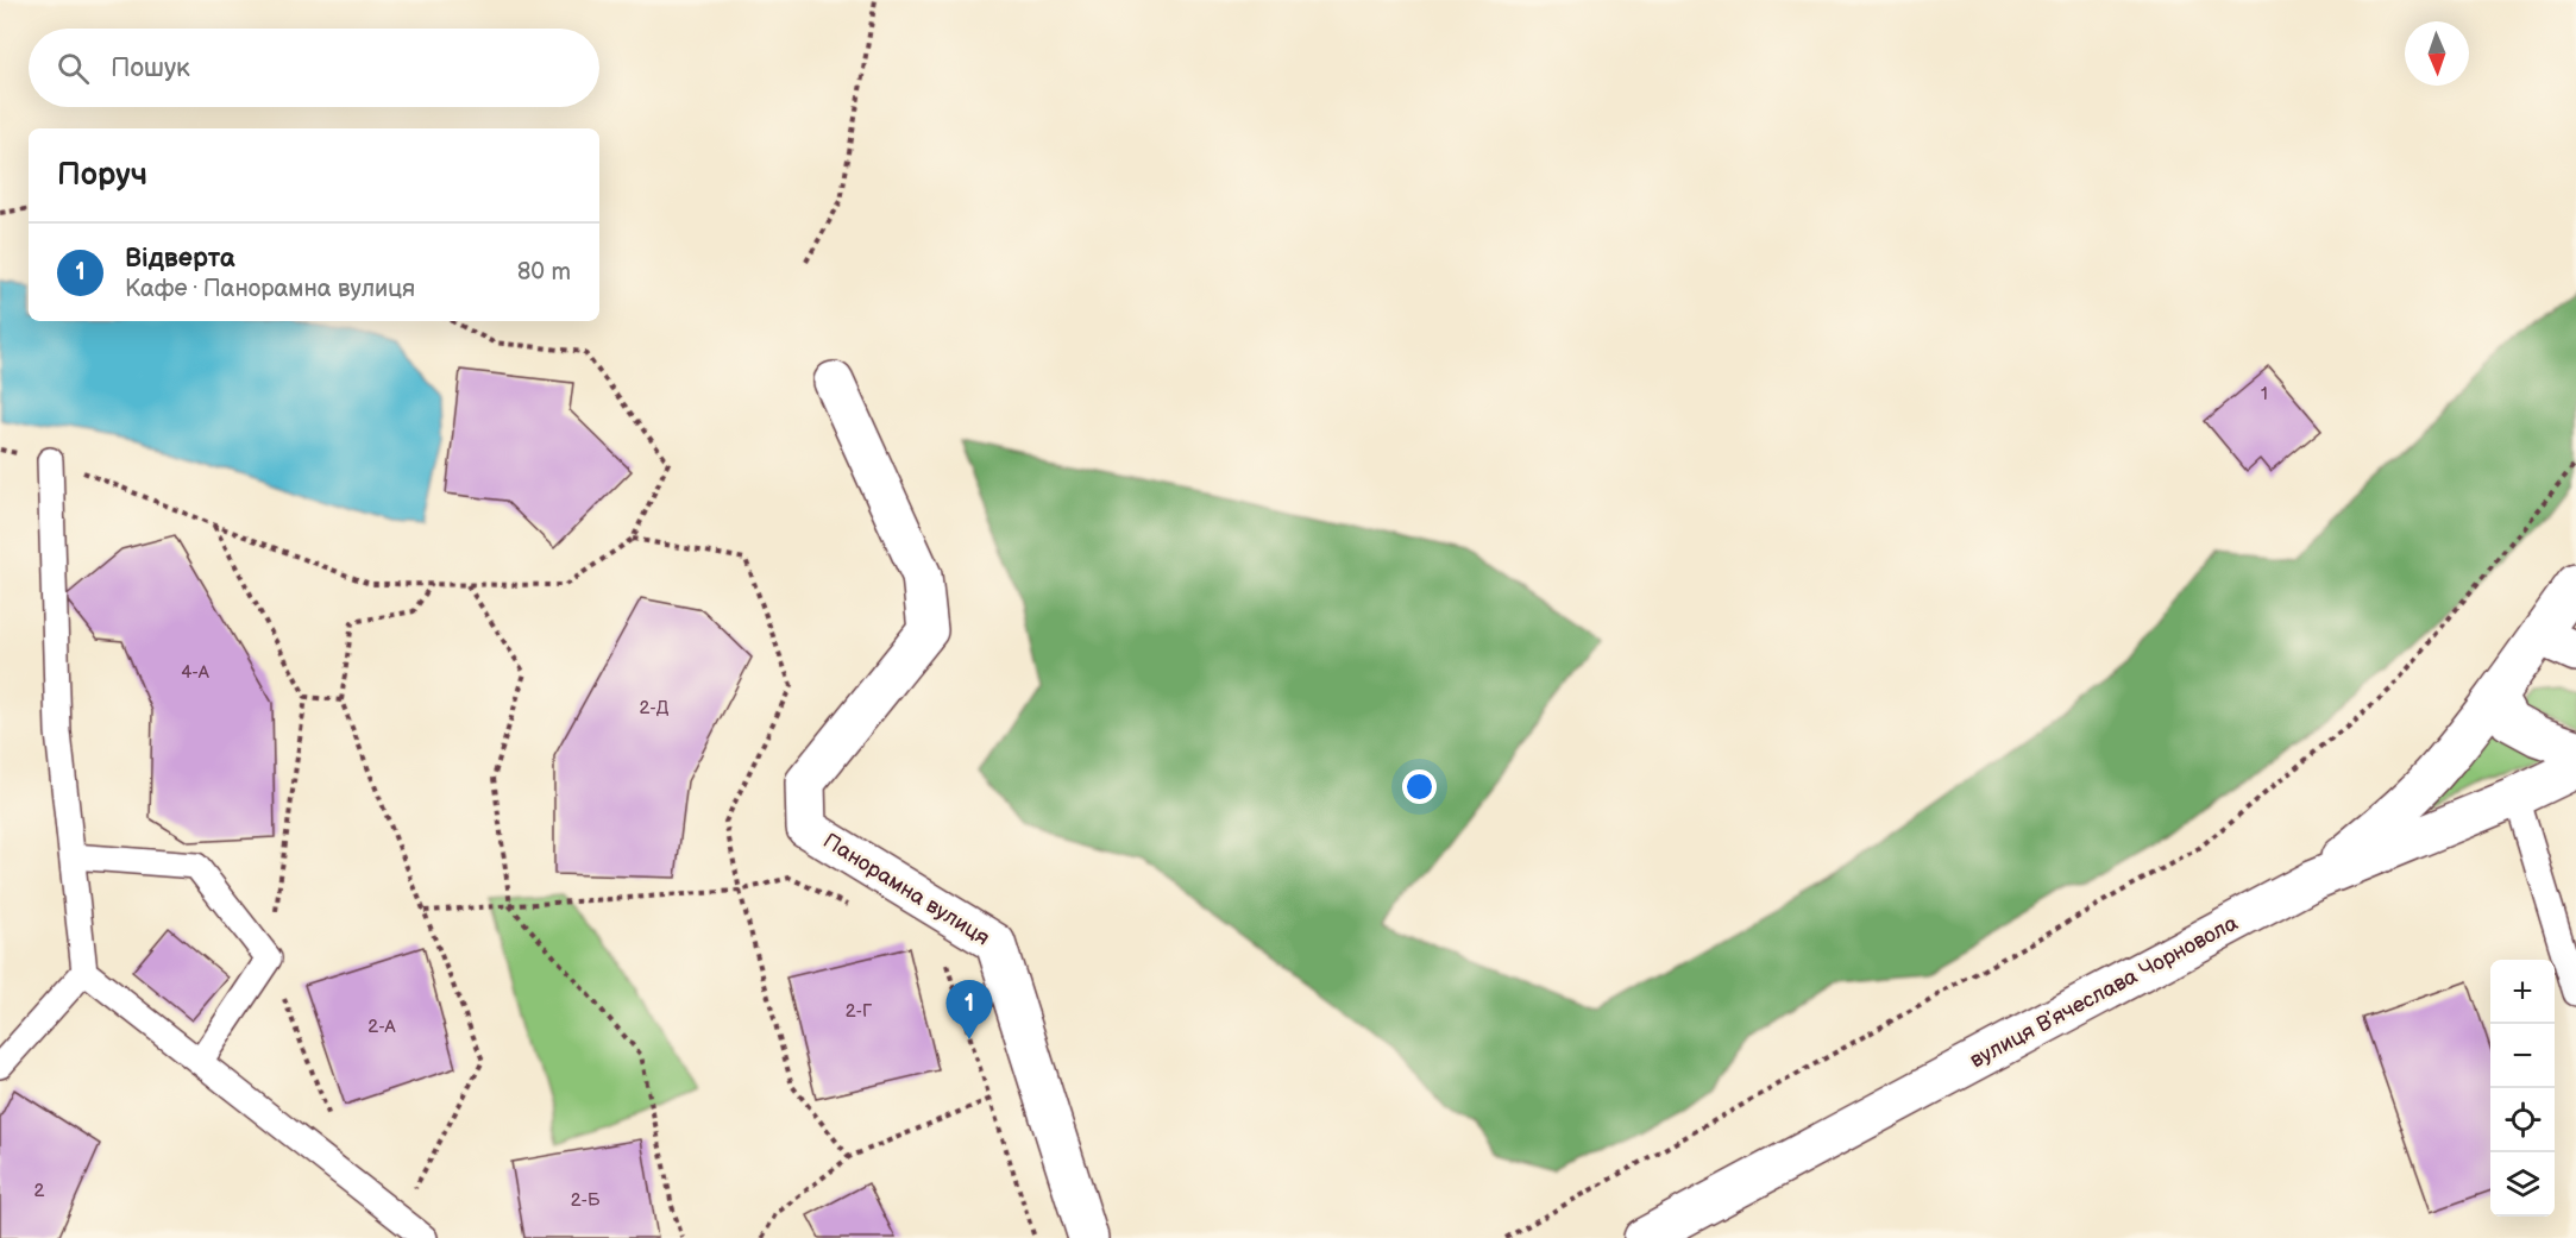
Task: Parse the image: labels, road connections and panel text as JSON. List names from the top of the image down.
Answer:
{
  "streets": {
    "street": ["Панорамна вулиця", "вулиця Вʼячеслава Чорновола"]
  },
  "house_numbers": [
    "1",
    "4-А",
    "2-Д",
    "2-Г",
    "2-А",
    "2",
    "2-Б"
  ],
  "north": "bottom",
  "page": {
    "search": "Пошук",
    "heading": "Поруч",
    "list": [
      {
        "mark": "1",
        "name": "Відверта",
        "note": "Кафе · Панорамна вулиця",
        "value": "80 m"
      }
    ],
    "map_buttons": ["+", "−"],
    "pins": "1"
  }
}
